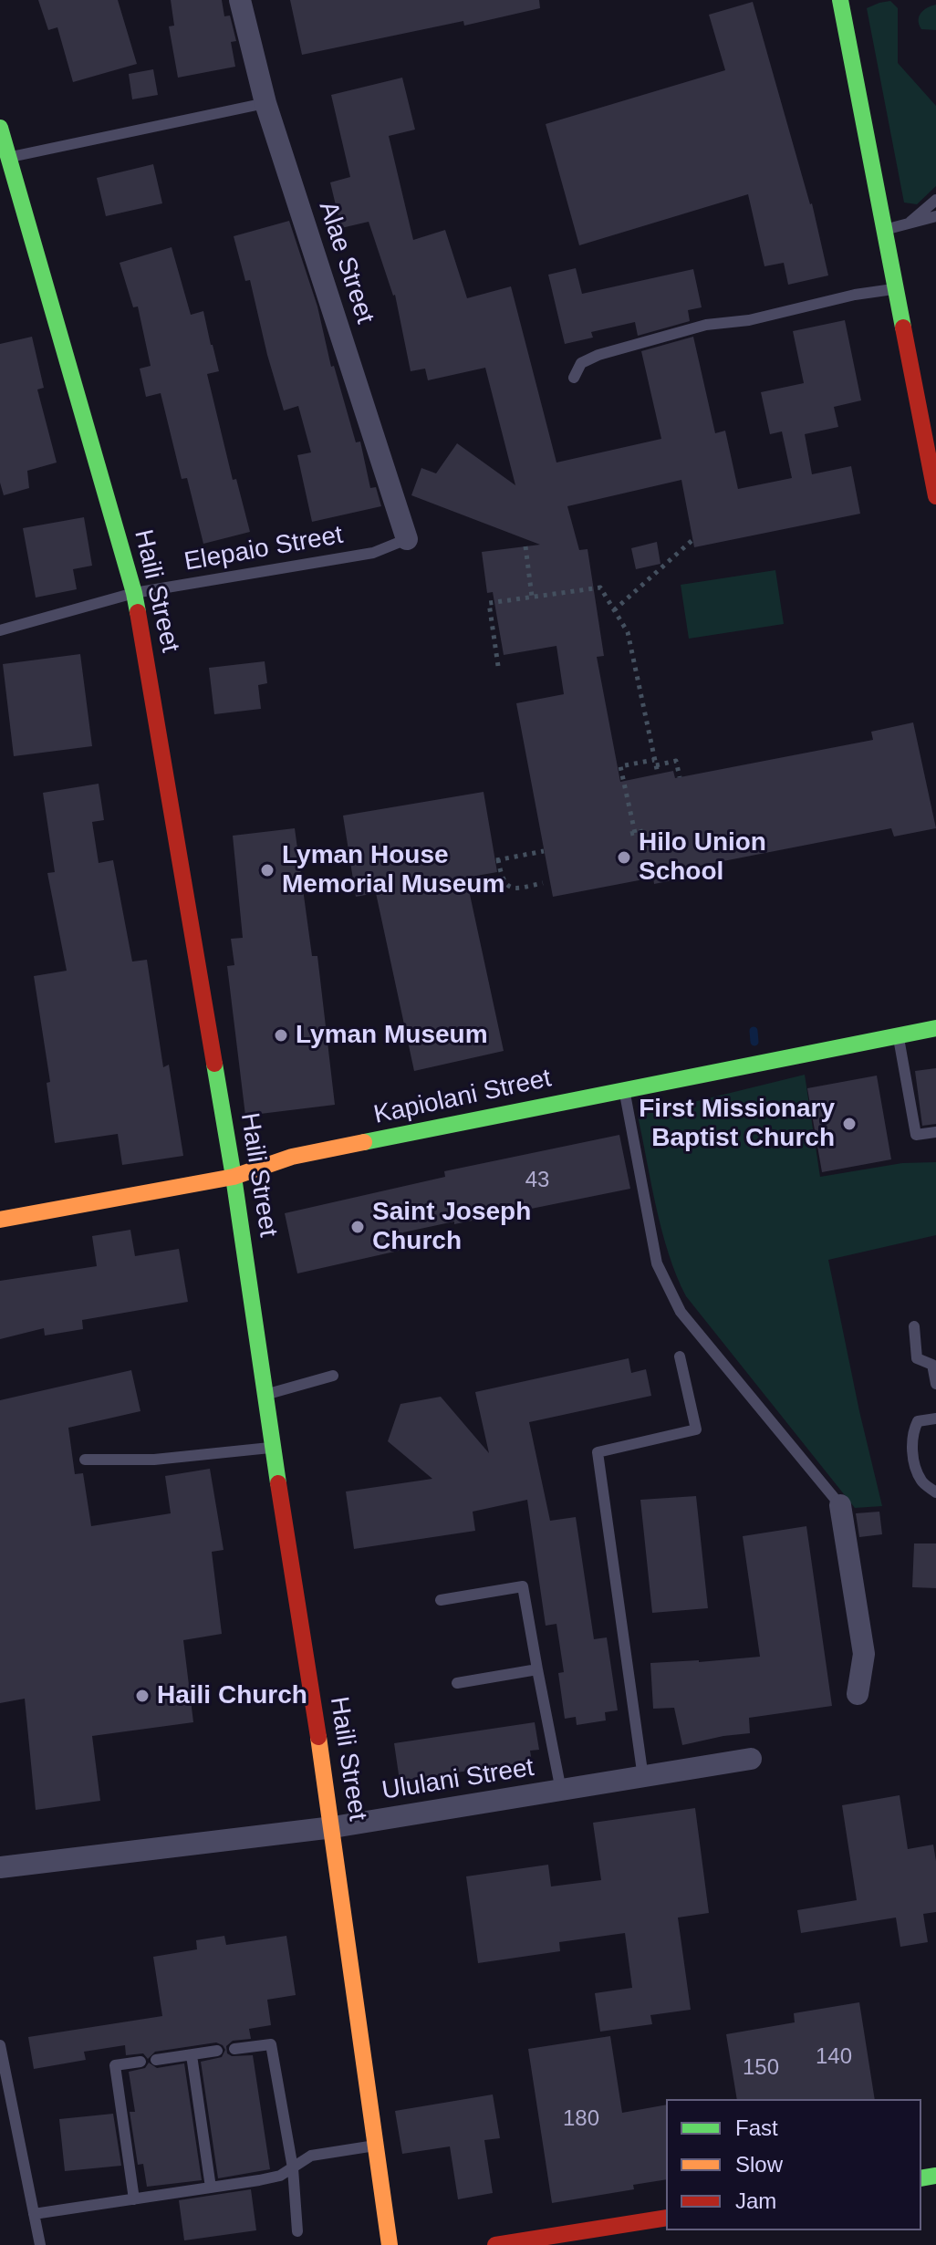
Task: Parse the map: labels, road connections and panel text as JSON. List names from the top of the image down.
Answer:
{
  "streets": {
    "street": [
      "Alae Street",
      "Haili Street",
      "Kapiolani Street",
      "Ululani Street"
    ],
    "lane": ["Elepaio Street"]
  },
  "crossings": [
    ["Alae Street", "Elepaio Street"],
    ["Elepaio Street", "Haili Street"],
    ["Haili Street", "Kapiolani Street"],
    ["Haili Street", "Ululani Street"]
  ],
  "places": [
    "Hilo Union School",
    "Lyman House Memorial Museum",
    "Lyman Museum",
    "First Missionary Baptist Church",
    "Saint Joseph Church",
    "Haili Church"
  ],
  "house_numbers": [
    "43",
    "140",
    "150",
    "180"
  ],
  "legend": ["Fast", "Slow", "Jam"]
}
